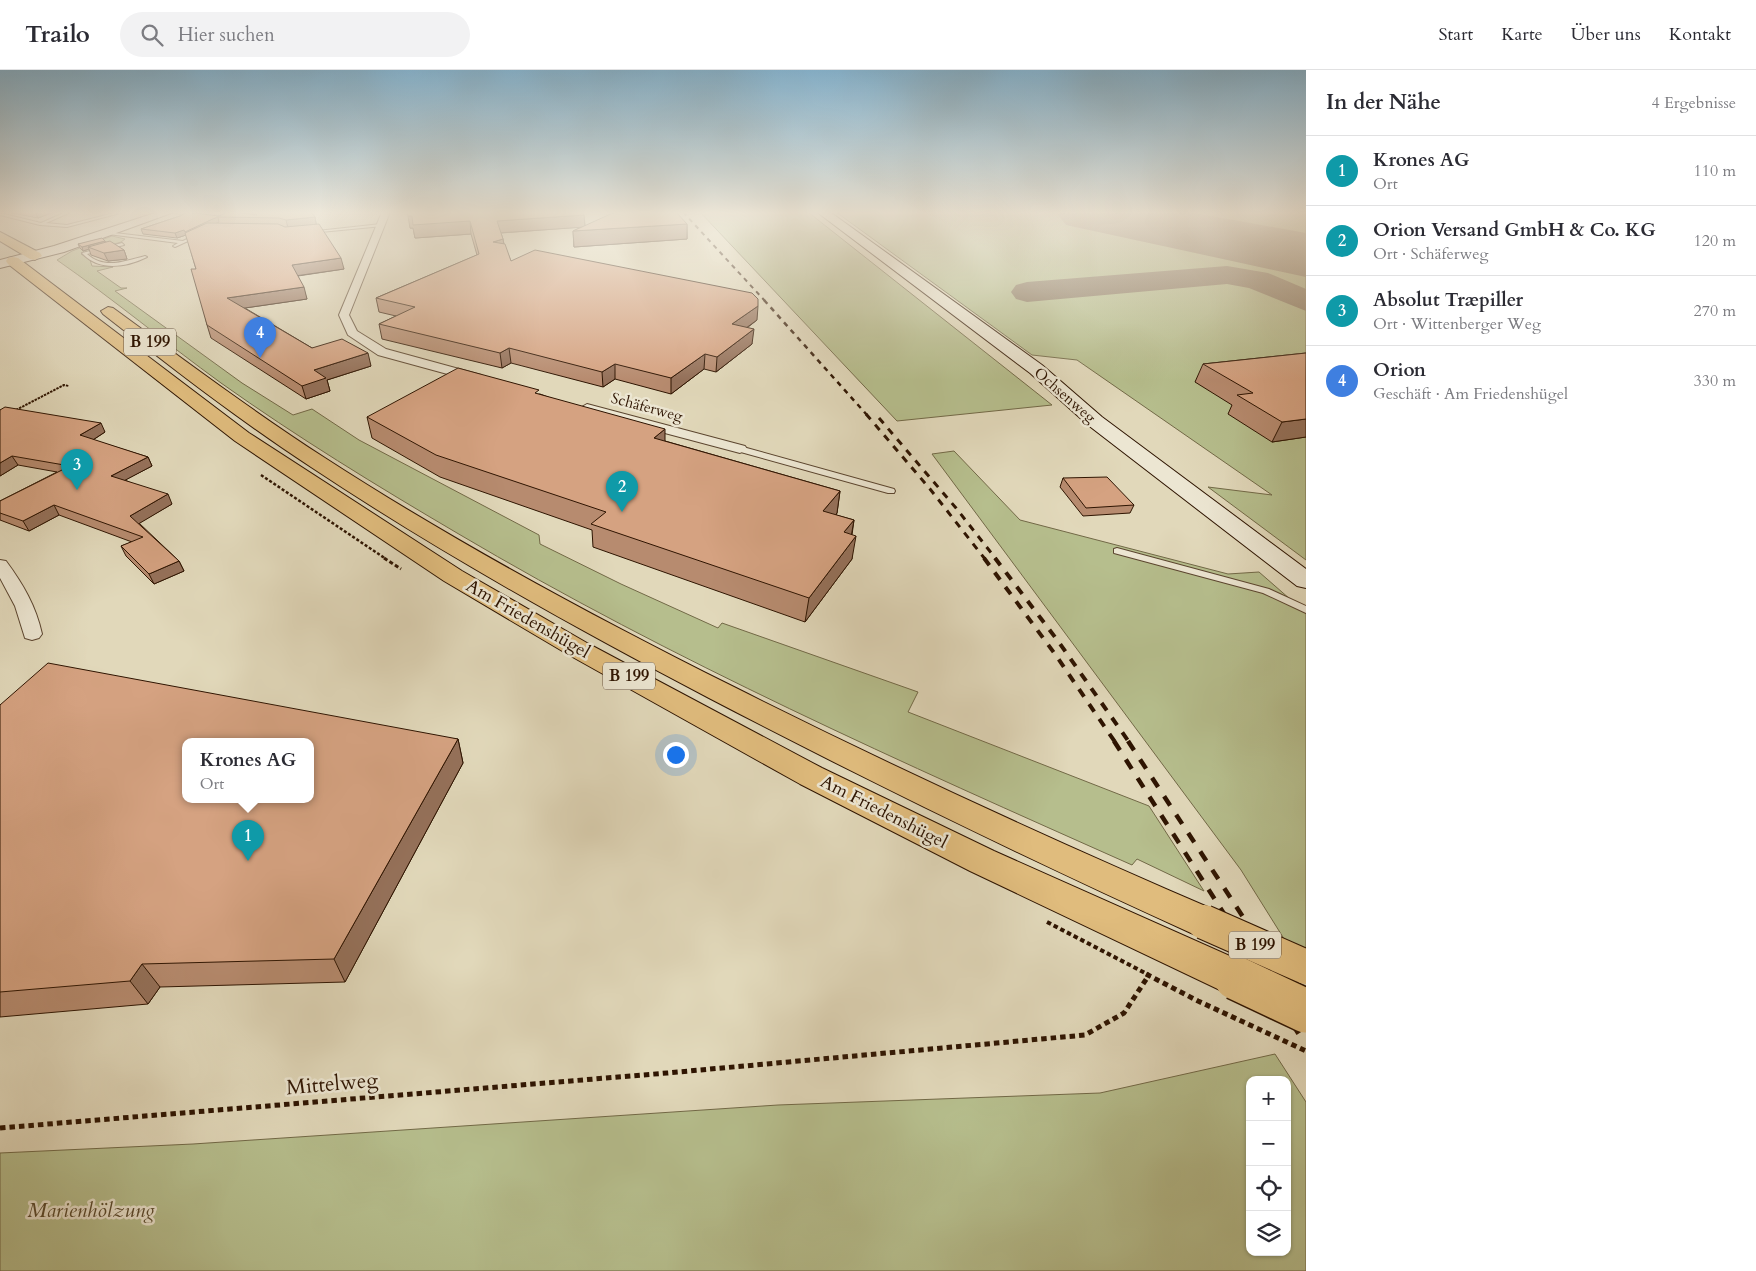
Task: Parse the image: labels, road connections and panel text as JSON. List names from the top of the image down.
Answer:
{
  "streets": {
    "main road": ["B 199", "Ochsenweg", "Am Friedenshügel"],
    "street": ["Schäferweg"],
    "path": ["Mittelweg"]
  },
  "parks": ["Marienhölzung"],
  "page": {
    "header": "Trailo",
    "search": "Hier suchen",
    "nav": [
      "Start",
      "Karte",
      "Über uns",
      "Kontakt"
    ],
    "heading": ["In der Nähe", "4 Ergebnisse"],
    "list": [
      {
        "mark": "1",
        "name": "Krones AG",
        "note": "Ort",
        "value": "110 m"
      },
      {
        "mark": "2",
        "name": "Orion Versand GmbH & Co. KG",
        "note": "Ort · Schäferweg",
        "value": "120 m"
      },
      {
        "mark": "3",
        "name": "Absolut Træpiller",
        "note": "Ort · Wittenberger Weg",
        "value": "270 m"
      },
      {
        "mark": "4",
        "name": "Orion",
        "note": "Geschäft · Am Friedenshügel",
        "value": "330 m"
      }
    ],
    "pins": [
      "4",
      "3",
      "2",
      "1"
    ],
    "popup": ["Krones AG", "Ort"],
    "map_buttons": ["+", "−"]
  }
}
